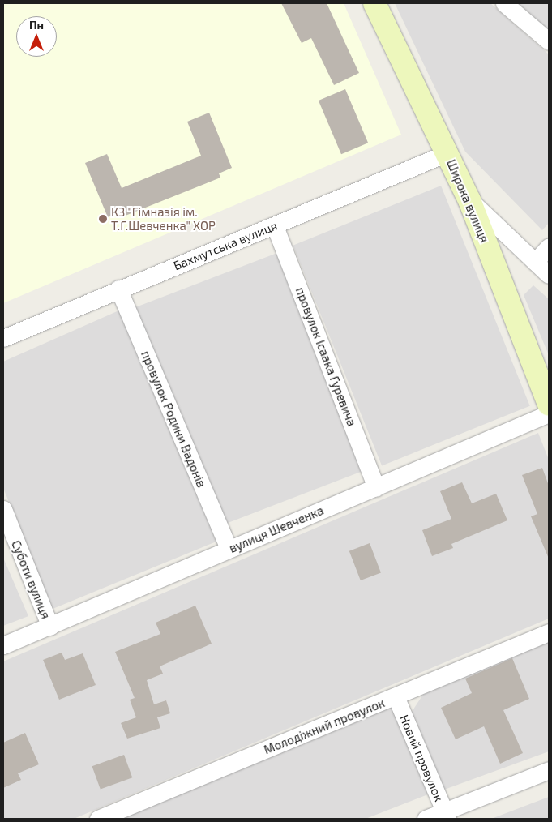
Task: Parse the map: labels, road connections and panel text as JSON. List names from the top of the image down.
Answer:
{
  "streets": {
    "street": [
      "Широка вулиця",
      "Бахмутська вулиця",
      "провулок Ісаака Гуревича",
      "провулок Родини Вадонів",
      "вулиця Шевченка",
      "Суботи вулиця",
      "Молодіжний провулок",
      "Новий провулок"
    ]
  },
  "crossings": [
    ["Широка вулиця", "Бахмутська вулиця"],
    ["Бахмутська вулиця", "провулок Ісаака Гуревича"],
    ["Бахмутська вулиця", "провулок Родини Вадонів"],
    ["провулок Ісаака Гуревича", "вулиця Шевченка"],
    ["провулок Родини Вадонів", "вулиця Шевченка"],
    ["вулиця Шевченка", "Суботи вулиця"],
    ["Молодіжний провулок", "Новий провулок"]
  ],
  "places": ["КЗ \"Гімназія ім. Т.Г.Шевченка\" ХОР"],
  "north": "top"
}
